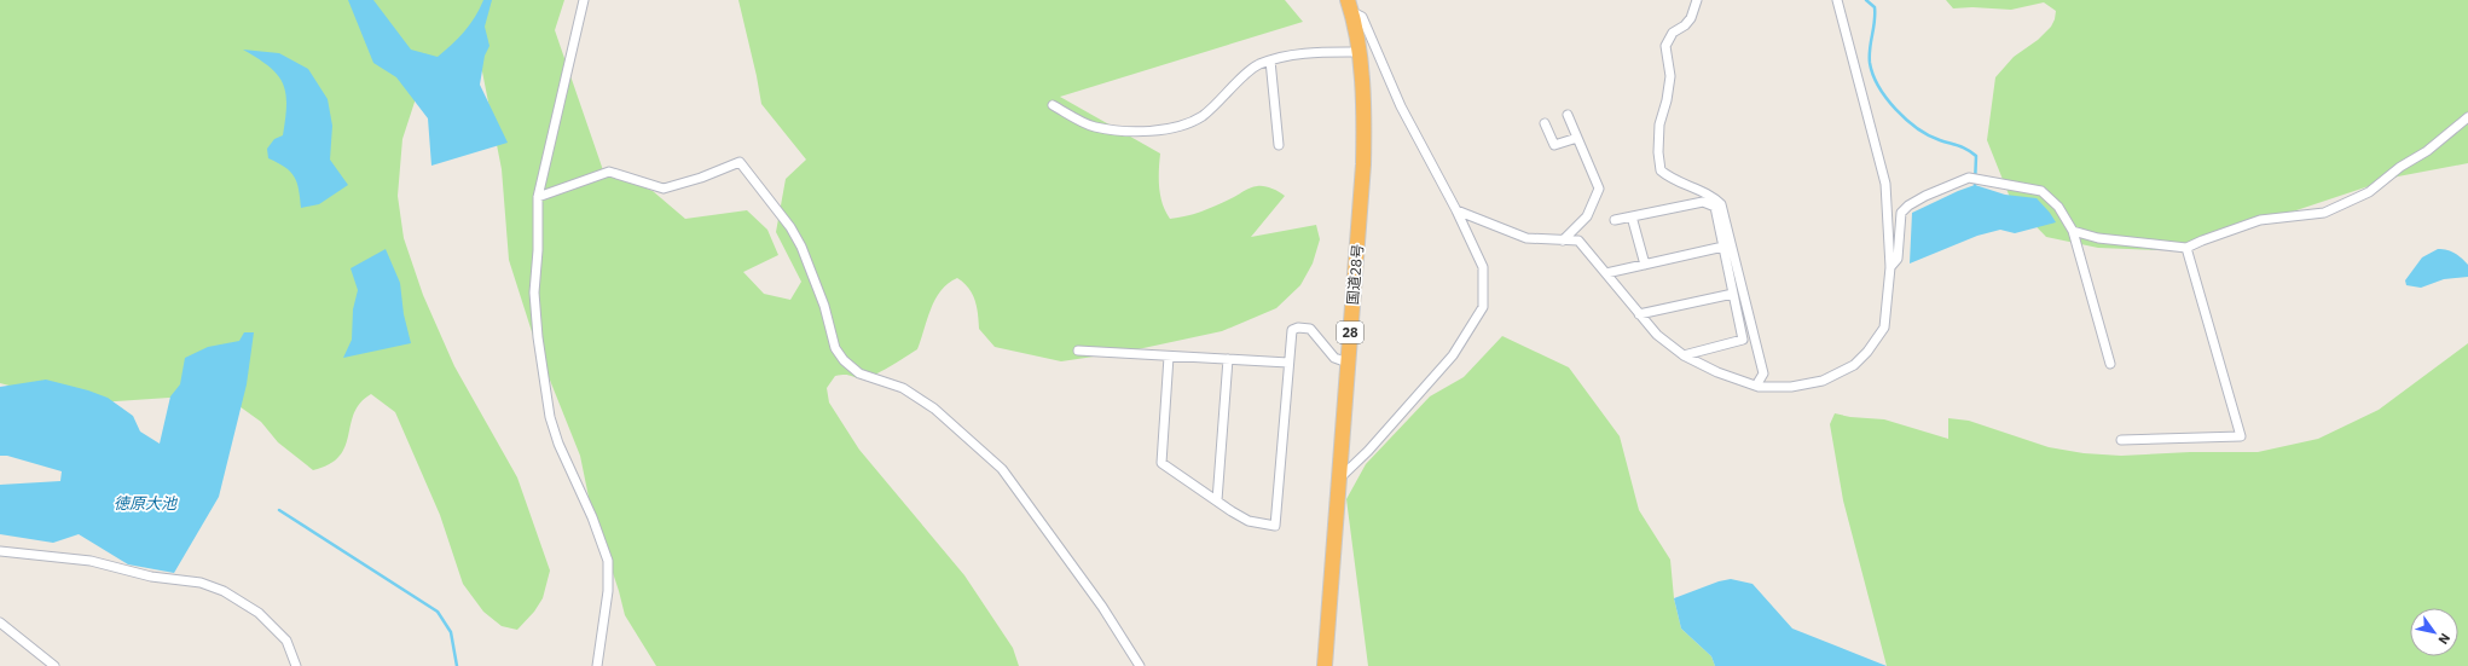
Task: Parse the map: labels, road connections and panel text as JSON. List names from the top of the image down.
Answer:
{
  "streets": {
    "highway": ["国道28号", "28"]
  },
  "water": ["徳原大池"],
  "north": "bottom right"
}
